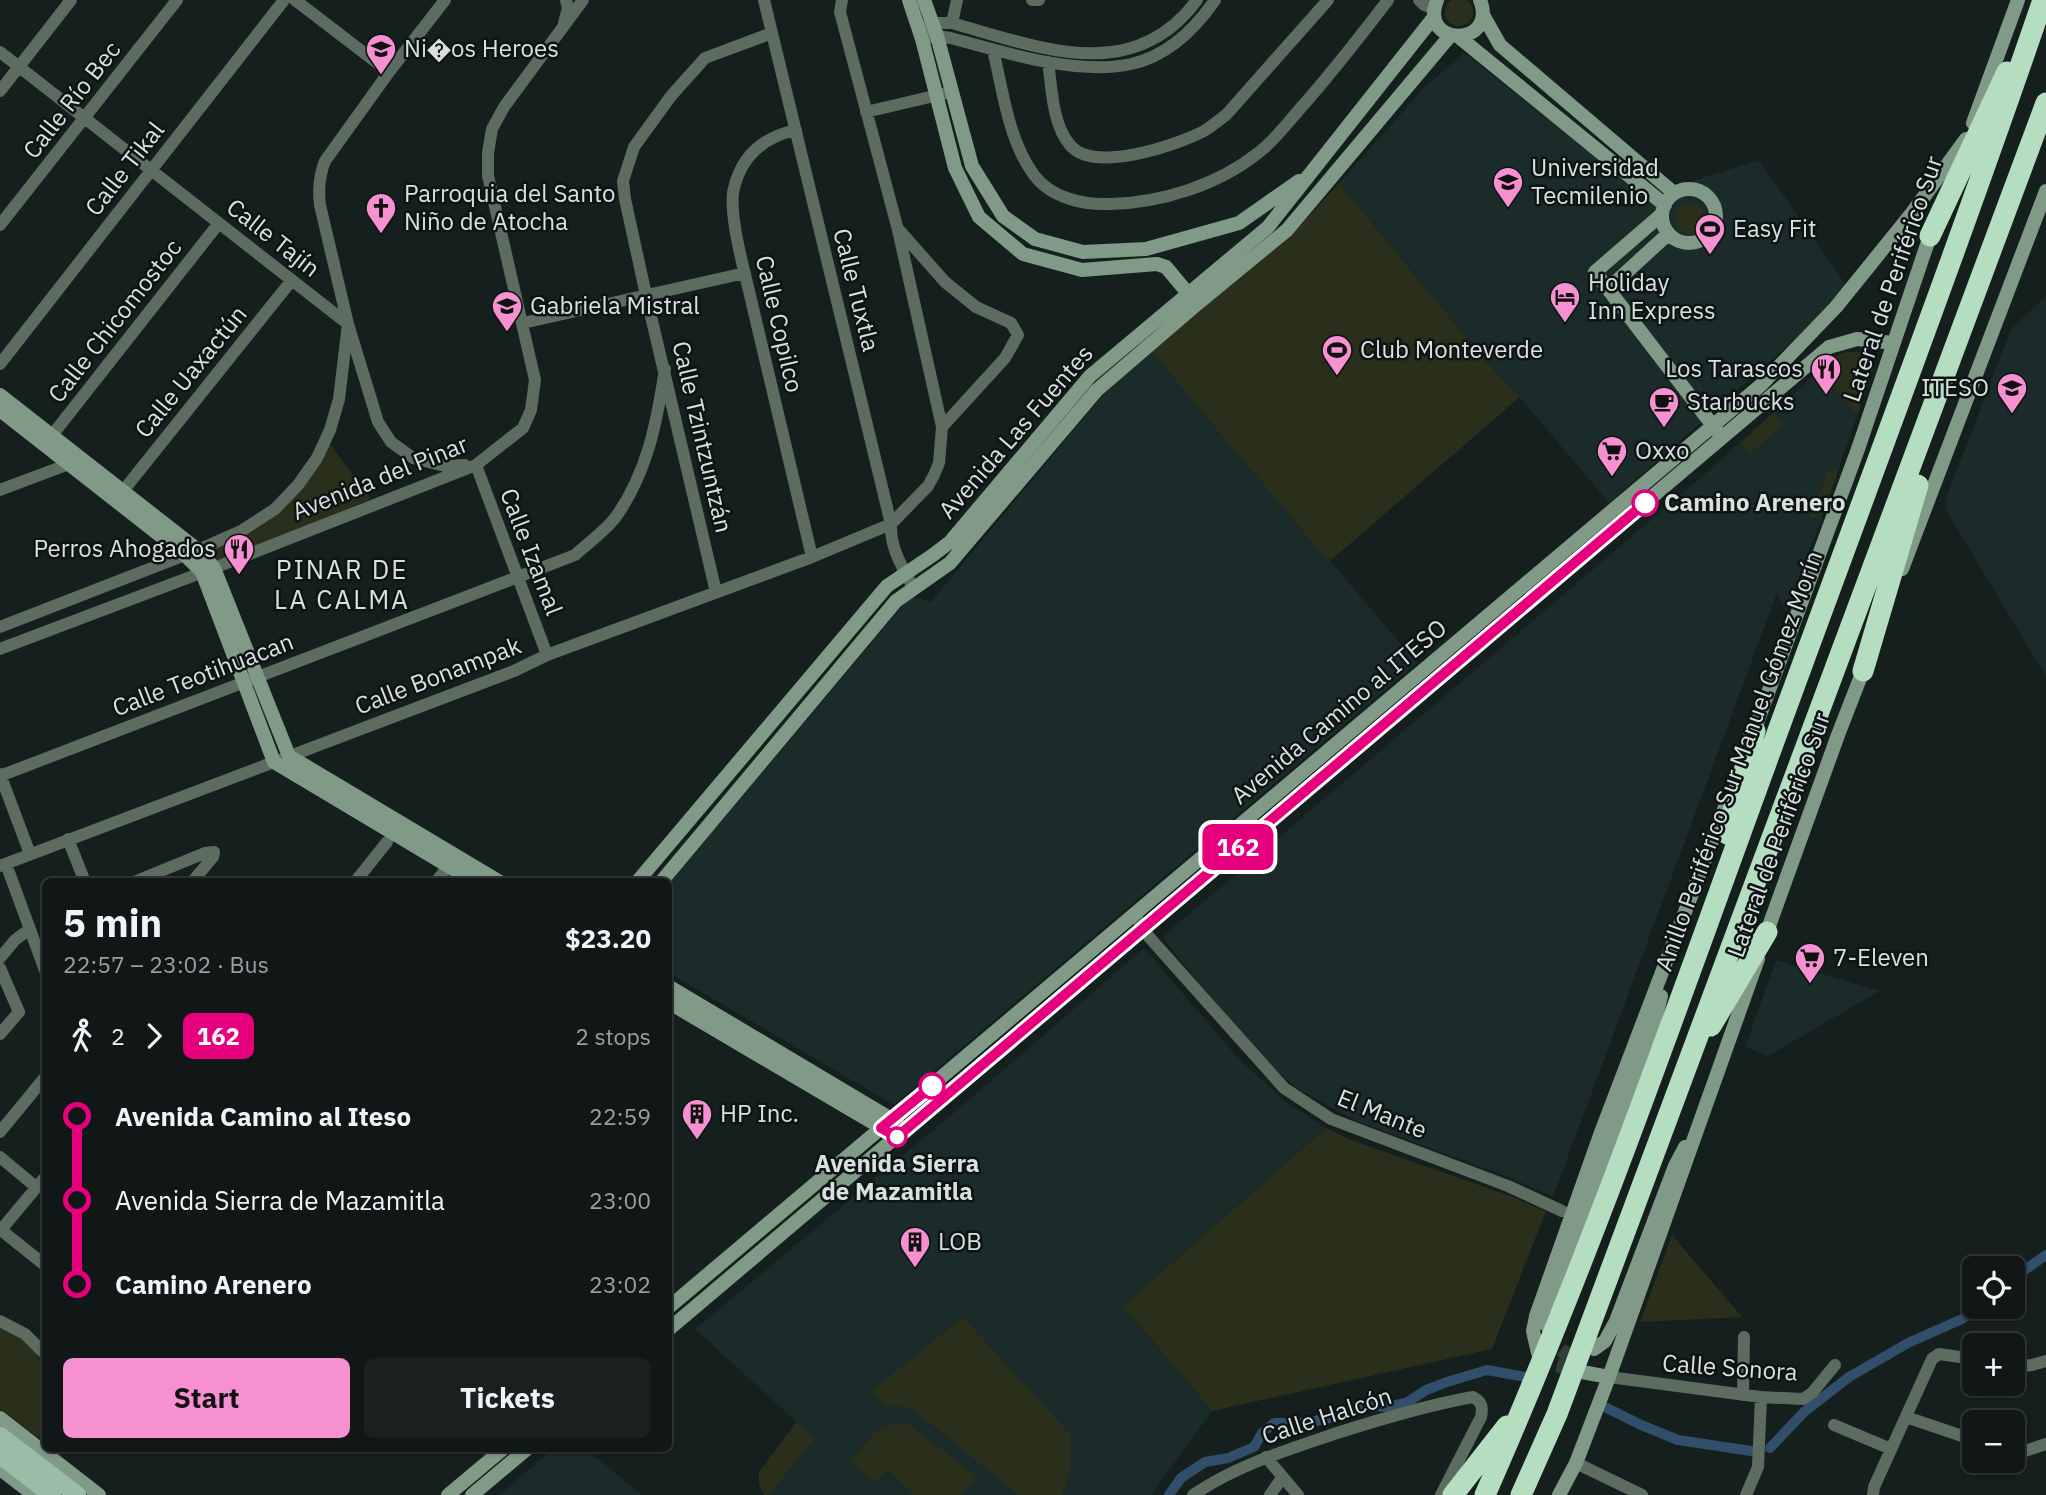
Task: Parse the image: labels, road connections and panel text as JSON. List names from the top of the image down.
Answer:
{
  "streets": {
    "highway": ["Anillo Periférico Sur Manuel Gómez Morín"],
    "street": [
      "Calle Río Bec",
      "Calle Tikal",
      "Calle Tajín",
      "Lateral de Periférico Sur",
      "Calle Tuxtla",
      "Calle Chicomostoc",
      "Calle Copilco",
      "Calle Uaxactún",
      "Avenida Las Fuentes",
      "Calle Tzintzuntzán",
      "Avenida del Pinar",
      "Calle Izamal",
      "Calle Teotihuacan",
      "Calle Bonampak",
      "Avenida Camino al ITESO",
      "El Mante",
      "Calle Sonora",
      "Calle Halcón"
    ]
  },
  "crossings": [
    ["Calle Río Bec", "Calle Tajín"],
    ["Calle Tikal", "Calle Tajín"],
    ["Calle Tajín", "Calle Chicomostoc"],
    ["Calle Tajín", "Calle Uaxactún"],
    ["Calle Tajín", "Avenida del Pinar"],
    ["Lateral de Periférico Sur", "Avenida Camino al ITESO"],
    ["Lateral de Periférico Sur", "Calle Sonora"],
    ["Calle Tuxtla", "Calle Copilco"],
    ["Calle Tuxtla", "Avenida Las Fuentes"],
    ["Calle Tuxtla", "Calle Tzintzuntzán"],
    ["Calle Tuxtla", "Calle Bonampak"],
    ["Calle Copilco", "Calle Bonampak"],
    ["Calle Tzintzuntzán", "Calle Teotihuacan"],
    ["Calle Tzintzuntzán", "Calle Bonampak"],
    ["Avenida del Pinar", "Calle Izamal"],
    ["Calle Izamal", "Calle Teotihuacan"],
    ["Calle Izamal", "Calle Bonampak"],
    ["Avenida Camino al ITESO", "El Mante"]
  ],
  "districts": ["PINAR DE LA CALMA"],
  "places": {
    "school or university": [
      "Ni�os Heroes",
      "Universidad Tecmilenio",
      "Gabriela Mistral",
      "ITESO"
    ],
    "church": ["Parroquia del Santo Niño de Atocha"],
    "sports": ["Easy Fit", "Club Monteverde"],
    "hotel": ["Holiday Inn Express"],
    "restaurant": ["Los Tarascos", "Perros Ahogados"],
    "cafe": ["Starbucks"],
    "supermarket": ["Oxxo", "7-Eleven"],
    "other": ["Camino Arenero", "Avenida Sierra de Mazamitla"],
    "building": ["HP Inc.", "LOB"]
  },
  "lines": ["bus line 162"],
  "page": {
    "on_map": "162",
    "heading": ["5 min", "22:57 – 23:02 · Bus", "$23.20"],
    "legs": ["2", "162", "2 stops"],
    "list": [
      {
        "name": "Avenida Camino al Iteso",
        "value": "22:59"
      },
      {
        "name": "Avenida Sierra de Mazamitla",
        "value": "23:00"
      },
      {
        "name": "Camino Arenero",
        "value": "23:02"
      }
    ],
    "map_buttons": ["+", "−"],
    "buttons": ["Start", "Tickets"]
  }
}
